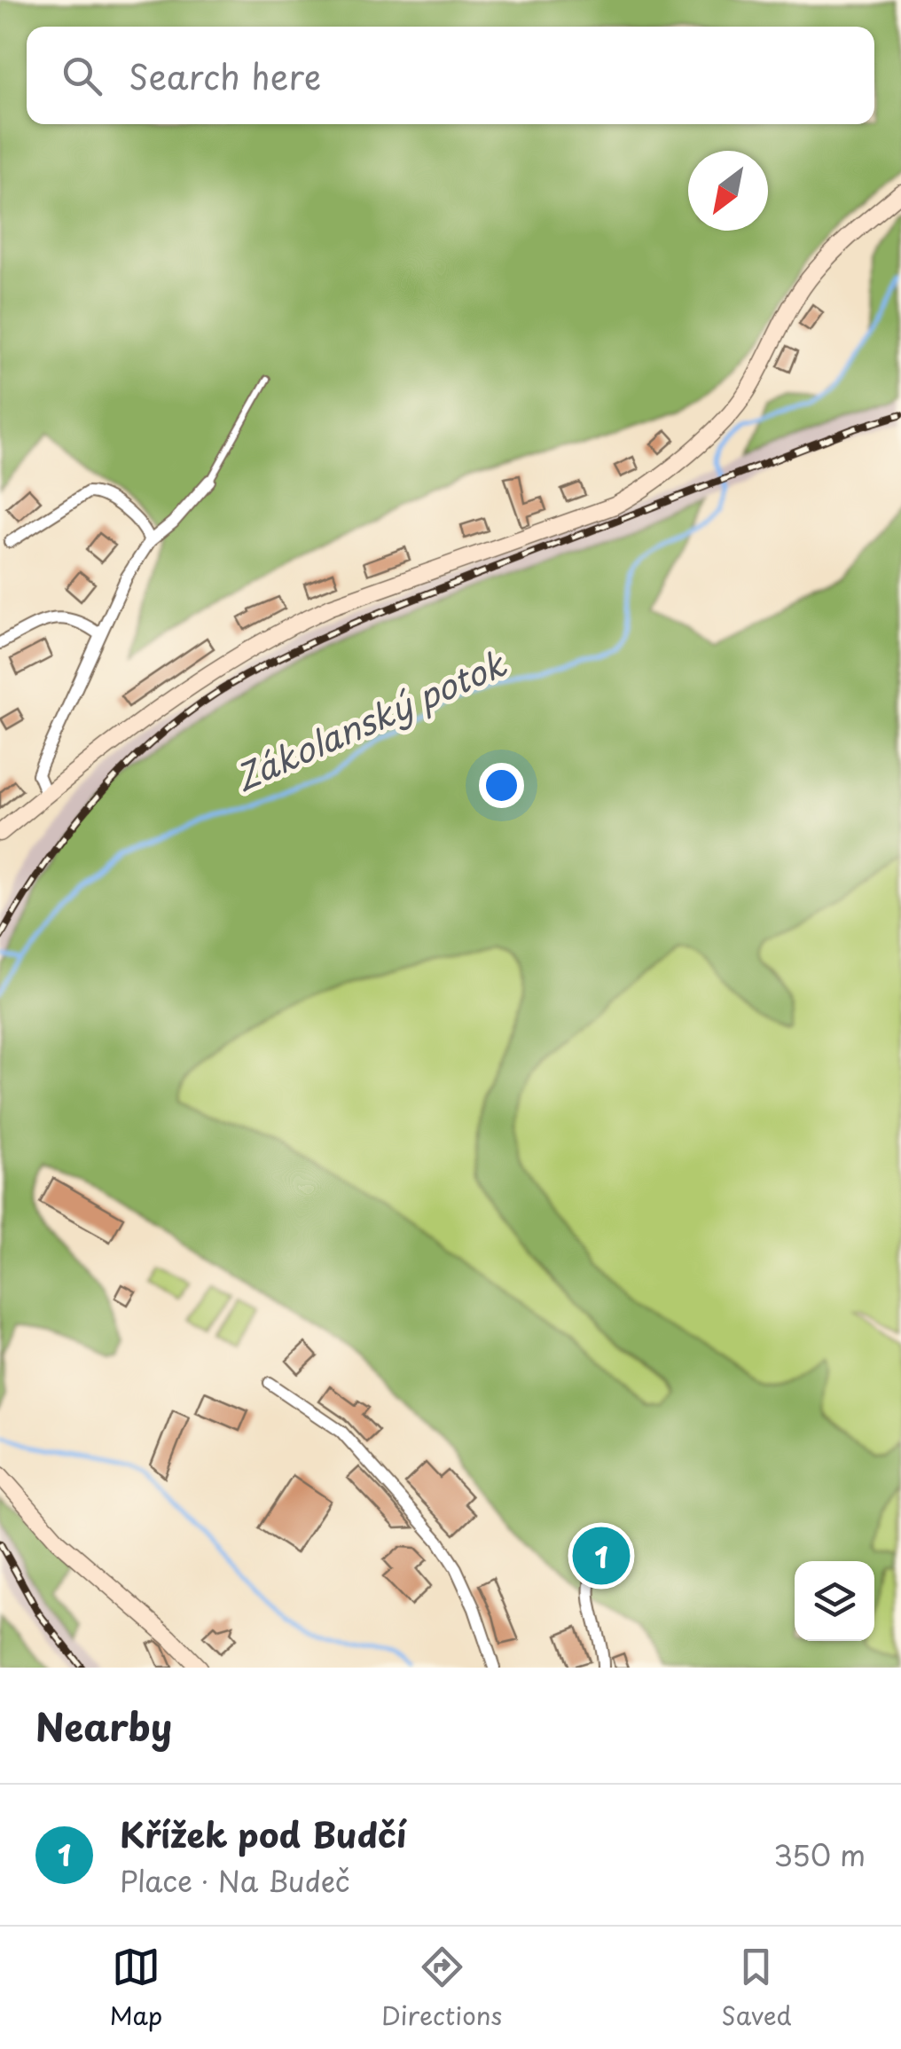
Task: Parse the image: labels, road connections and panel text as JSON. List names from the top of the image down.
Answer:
{
  "water": ["Zákolanský potok"],
  "north": "bottom left",
  "page": {
    "search": "Search here",
    "pins": "1",
    "heading": "Nearby",
    "list": [
      {
        "mark": "1",
        "name": "Křížek pod Budčí",
        "note": "Place · Na Budeč",
        "value": "350 m"
      }
    ],
    "nav": ["Map", "Directions", "Saved"]
  }
}
